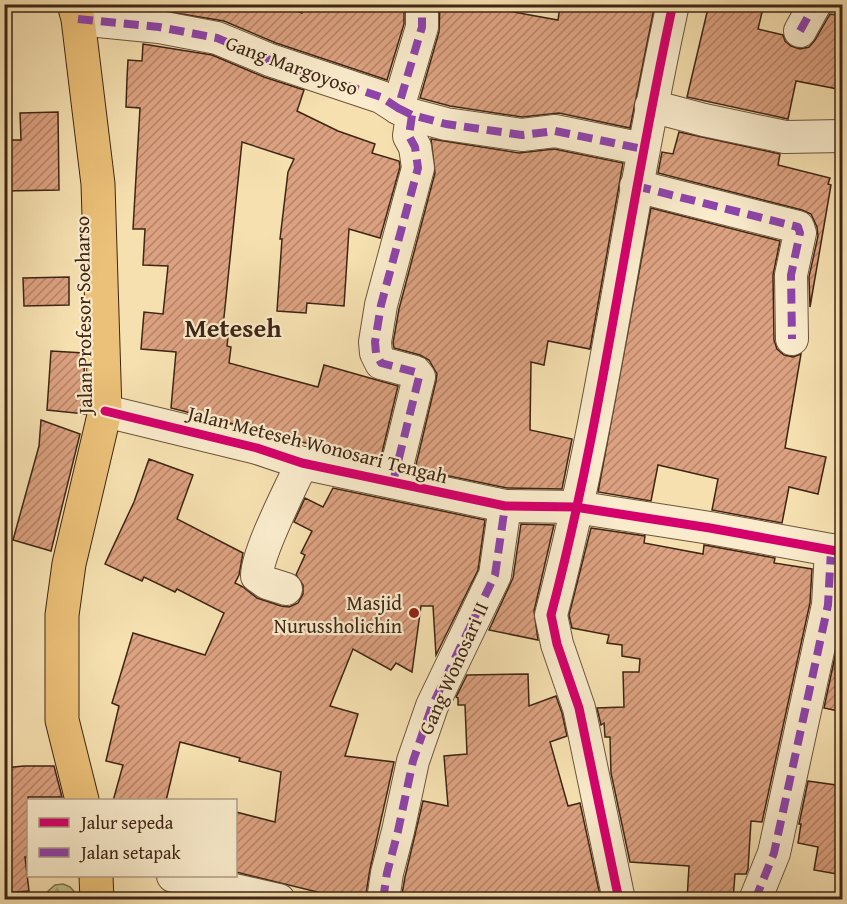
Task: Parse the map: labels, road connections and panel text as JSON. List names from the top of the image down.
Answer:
{
  "streets": {
    "main road": ["Jalan Profesor Soeharso"],
    "street": ["Gang Margoyoso", "Jalan Meteseh Wonosari Tengah", "Gang Wonosari II"]
  },
  "crossings": [
    ["Gang Margoyoso", "Jalan Profesor Soeharso"],
    ["Jalan Profesor Soeharso", "Jalan Meteseh Wonosari Tengah"],
    ["Jalan Meteseh Wonosari Tengah", "Gang Wonosari II"]
  ],
  "districts": ["Meteseh"],
  "places": ["Masjid Nurussholichin"],
  "legend": ["Jalur sepeda", "Jalan setapak"]
}
